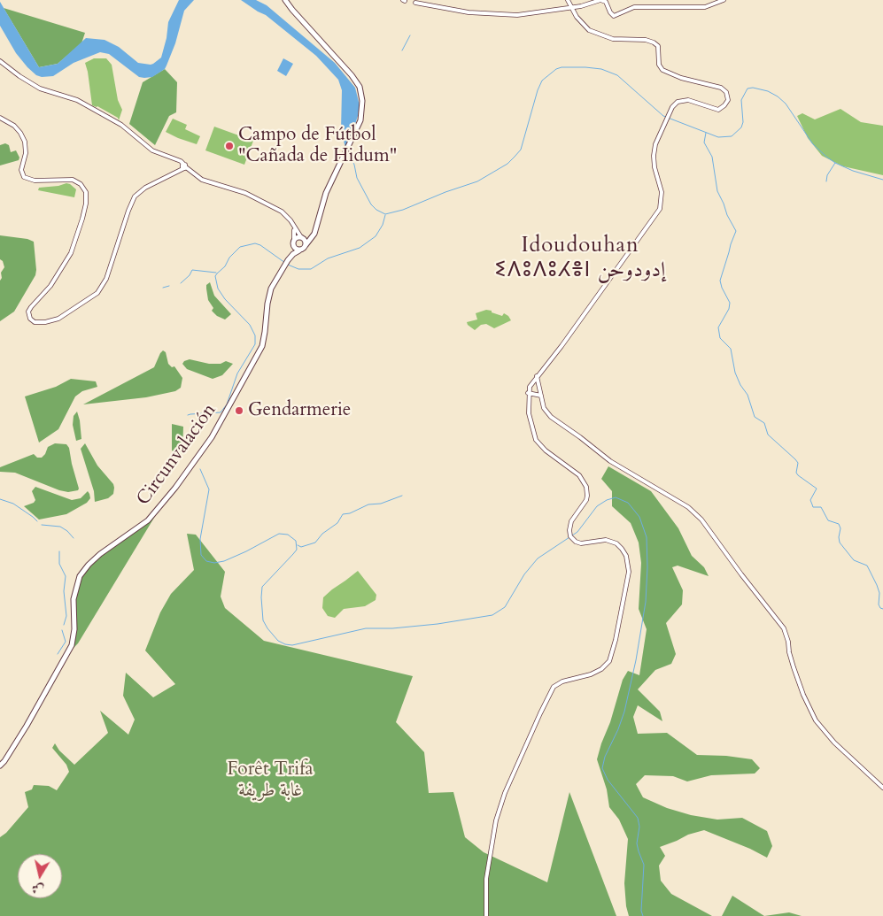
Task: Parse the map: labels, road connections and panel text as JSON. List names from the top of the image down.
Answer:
{
  "streets": {
    "main road": ["Circunvalación"]
  },
  "districts": ["Idoudouhan ⵉⴷⵓⴷⵓⵃⴻⵏ إدودوحن"],
  "parks": ["Forêt Trifa غابة طريفة"],
  "places": ["Campo de Fútbol \"Cañada de Hidum\"", "Gendarmerie"],
  "north": "bottom"
}
